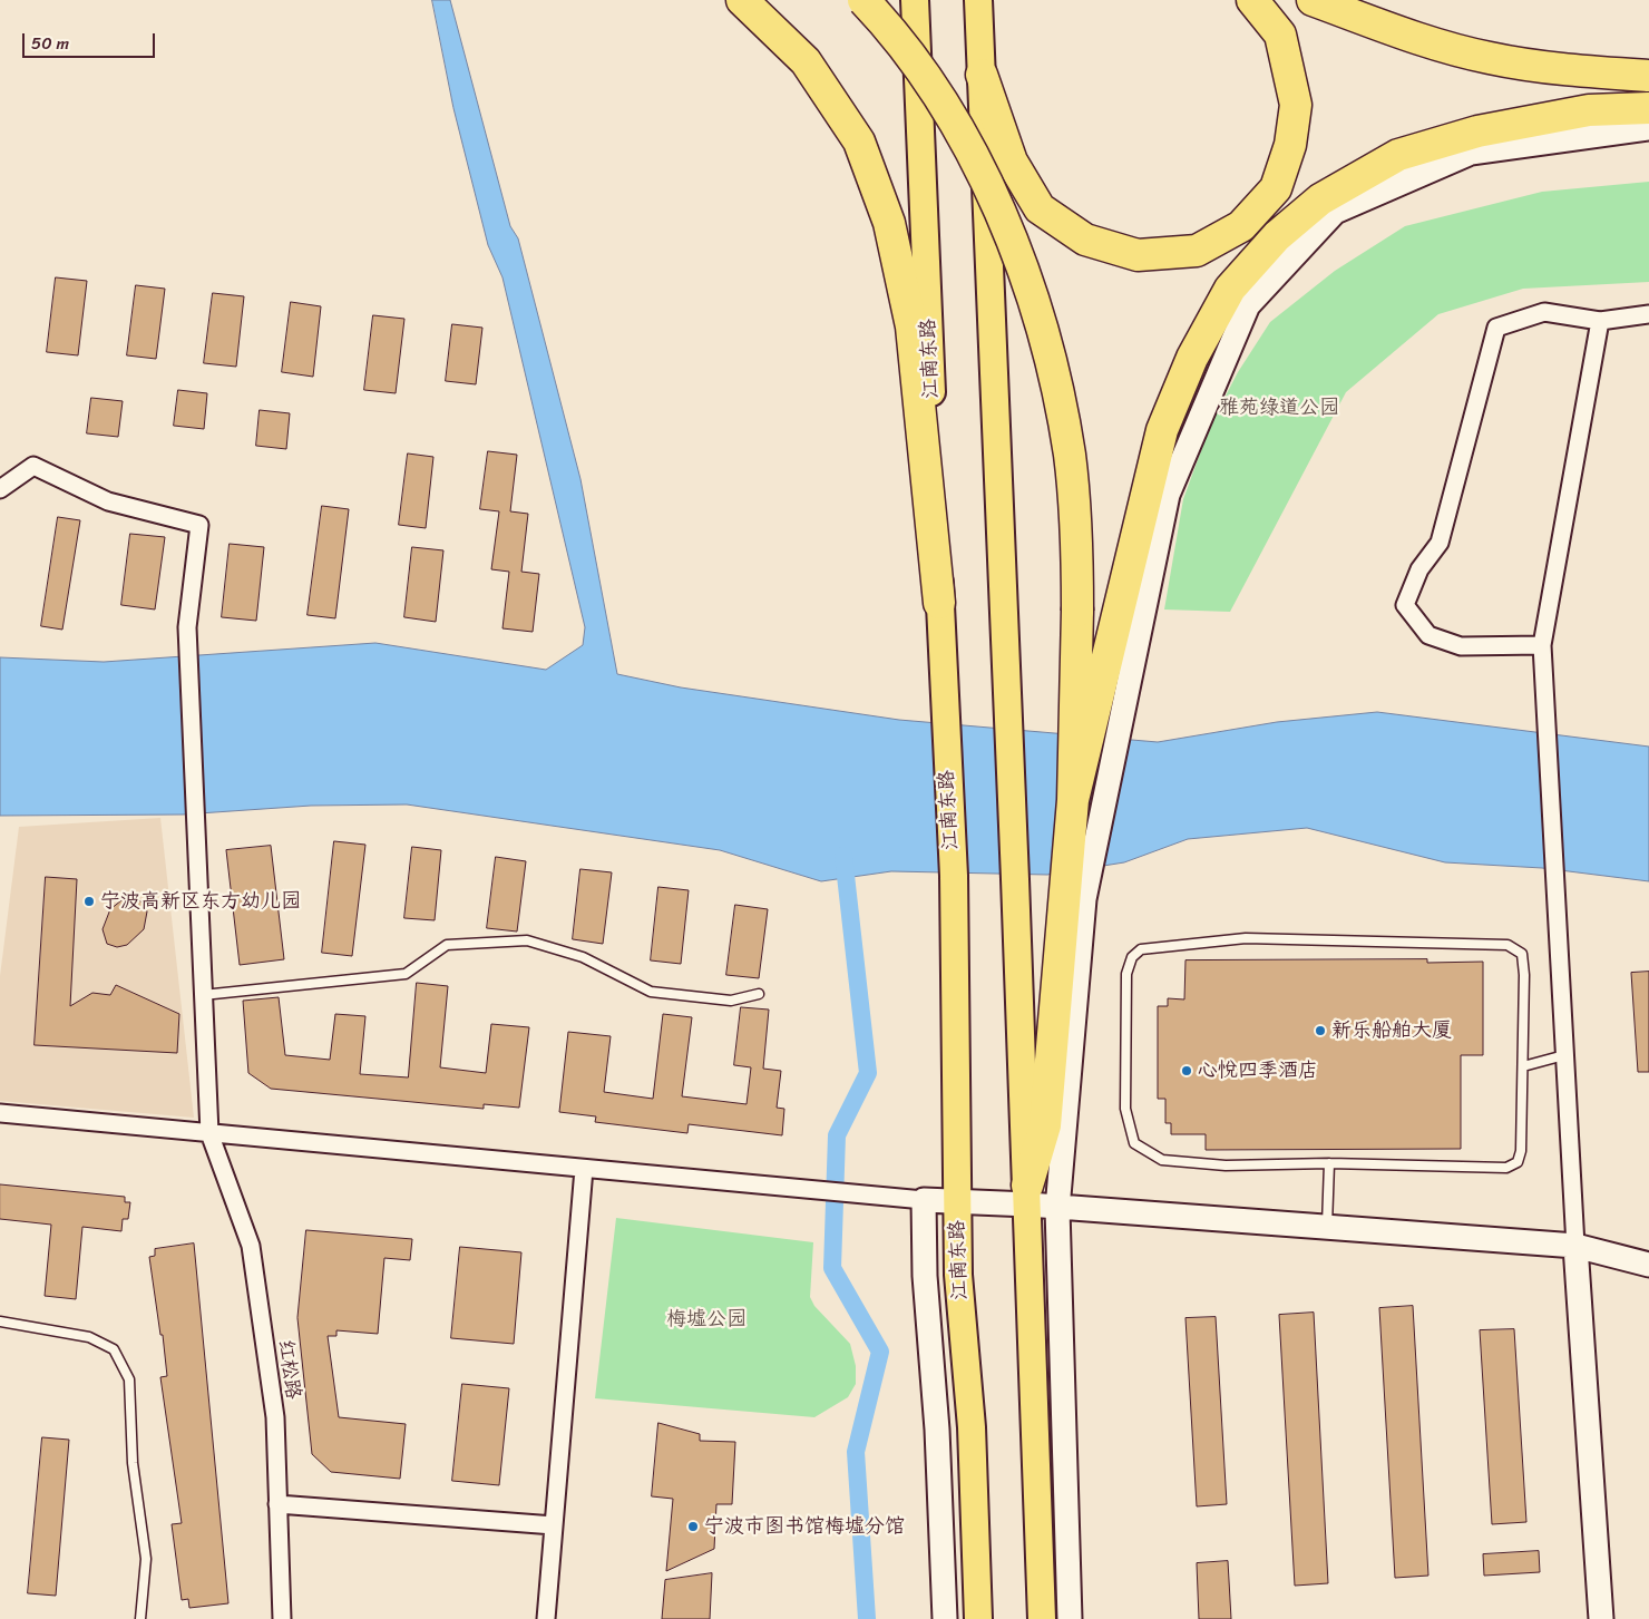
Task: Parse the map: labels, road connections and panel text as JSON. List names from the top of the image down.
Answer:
{
  "streets": {
    "main road": ["江南东路"],
    "street": ["红松路"]
  },
  "parks": ["雅苑绿道公园", "梅墟公园"],
  "places": [
    "宁波高新区东方幼儿园",
    "新乐船舶大厦",
    "心悦四季酒店",
    "宁波市图书馆梅墟分馆"
  ],
  "scale_bar": "50 m"
}
